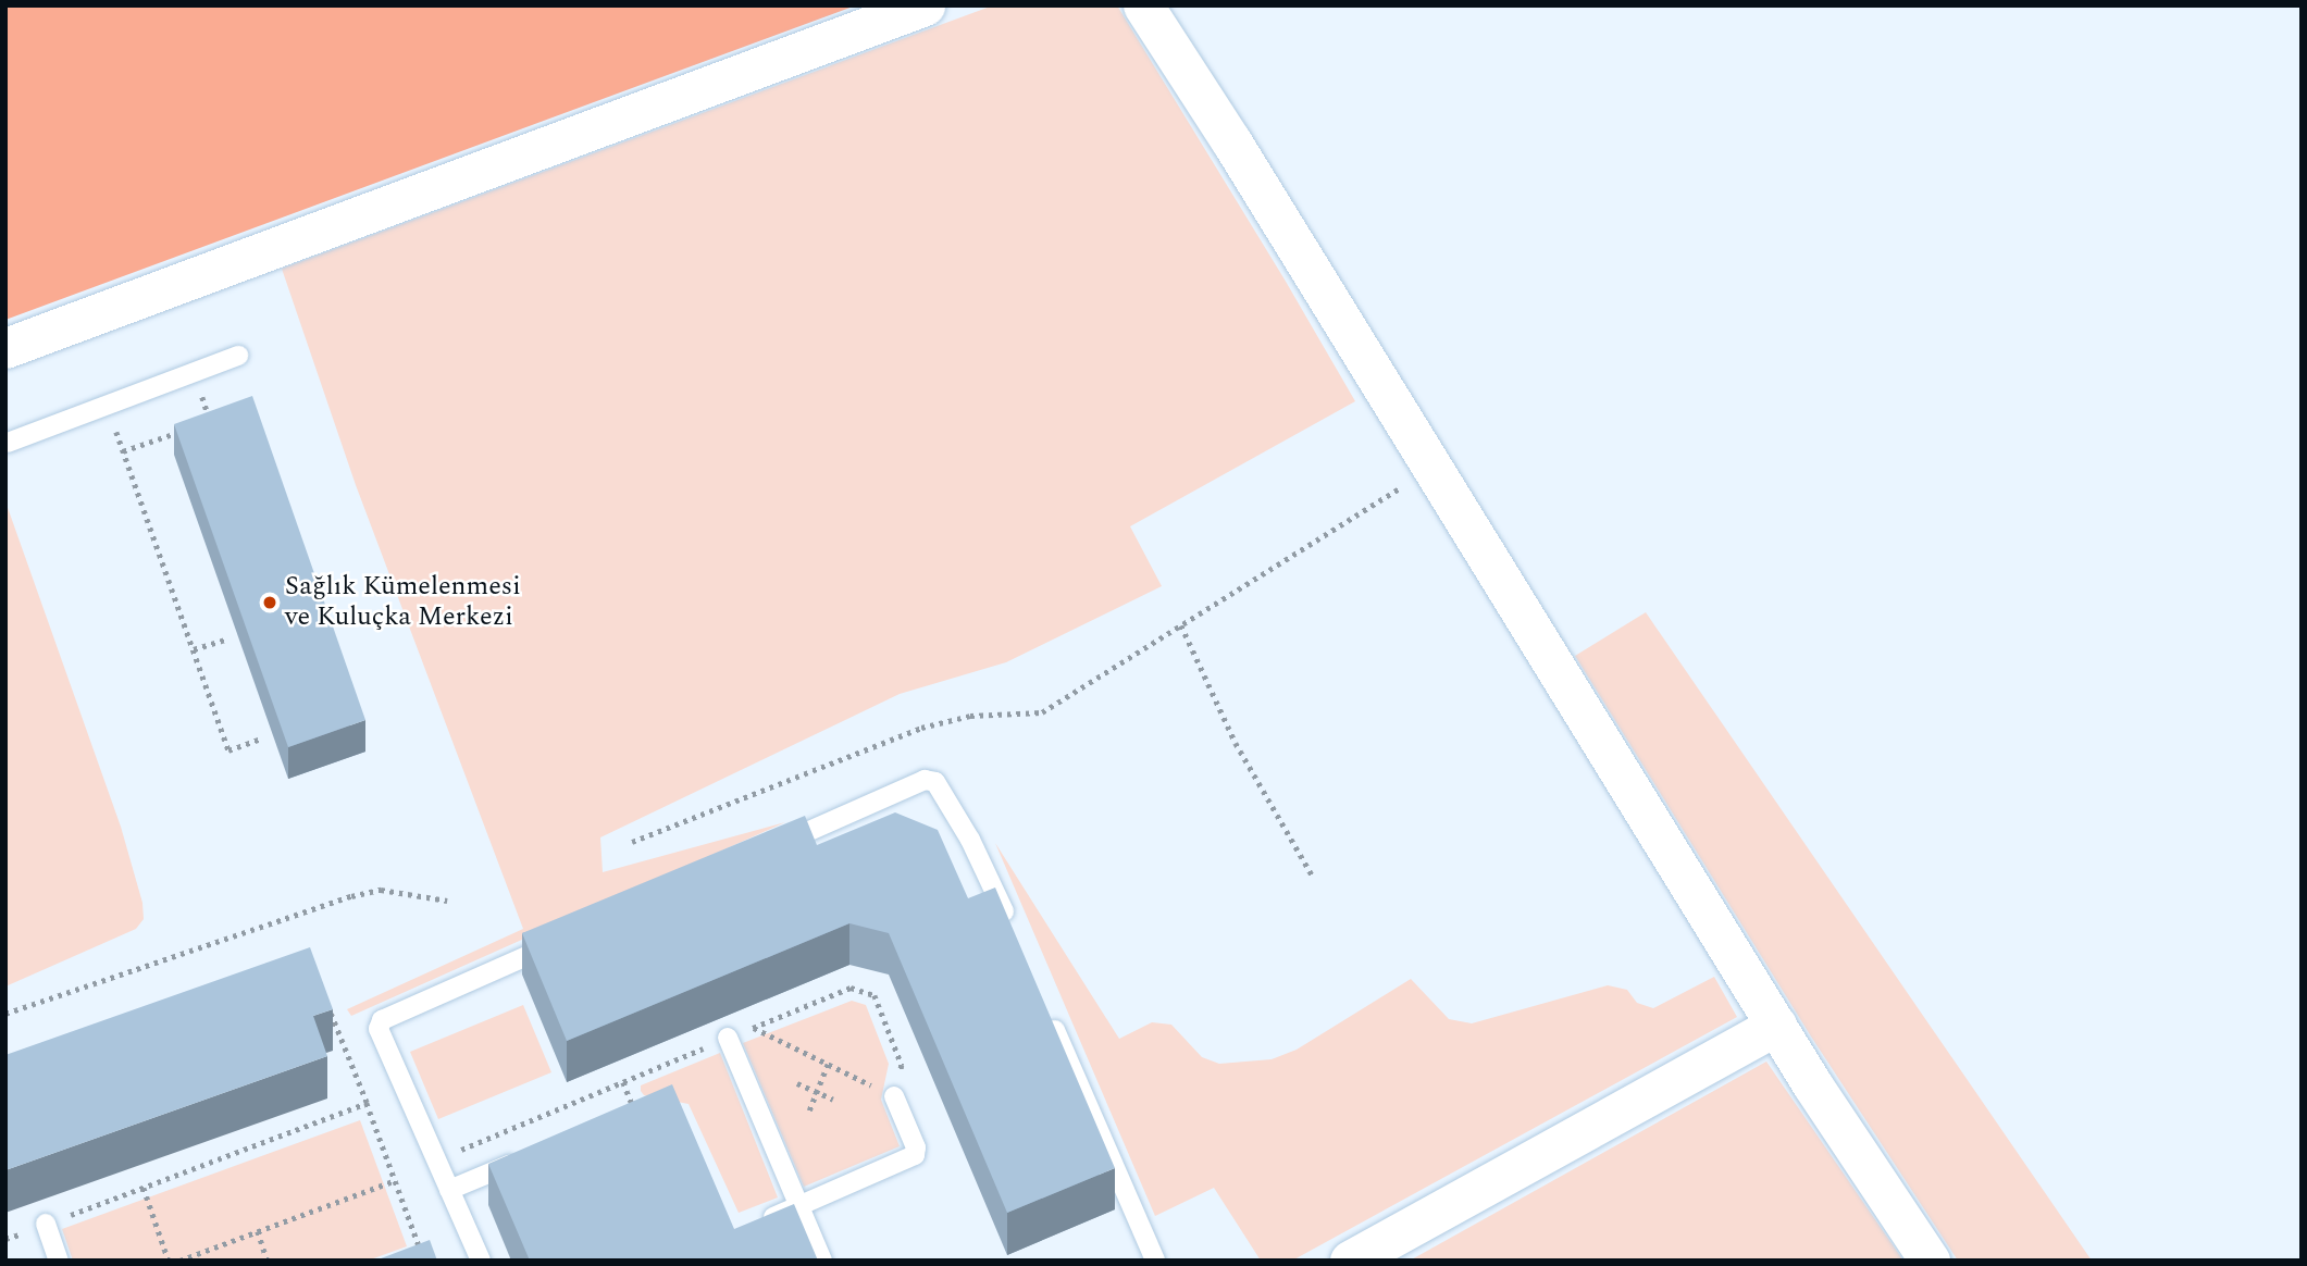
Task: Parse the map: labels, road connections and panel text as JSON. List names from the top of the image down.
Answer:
{
  "places": ["Sağlık Kümelenmesi ve Kuluçka Merkezi"]
}
